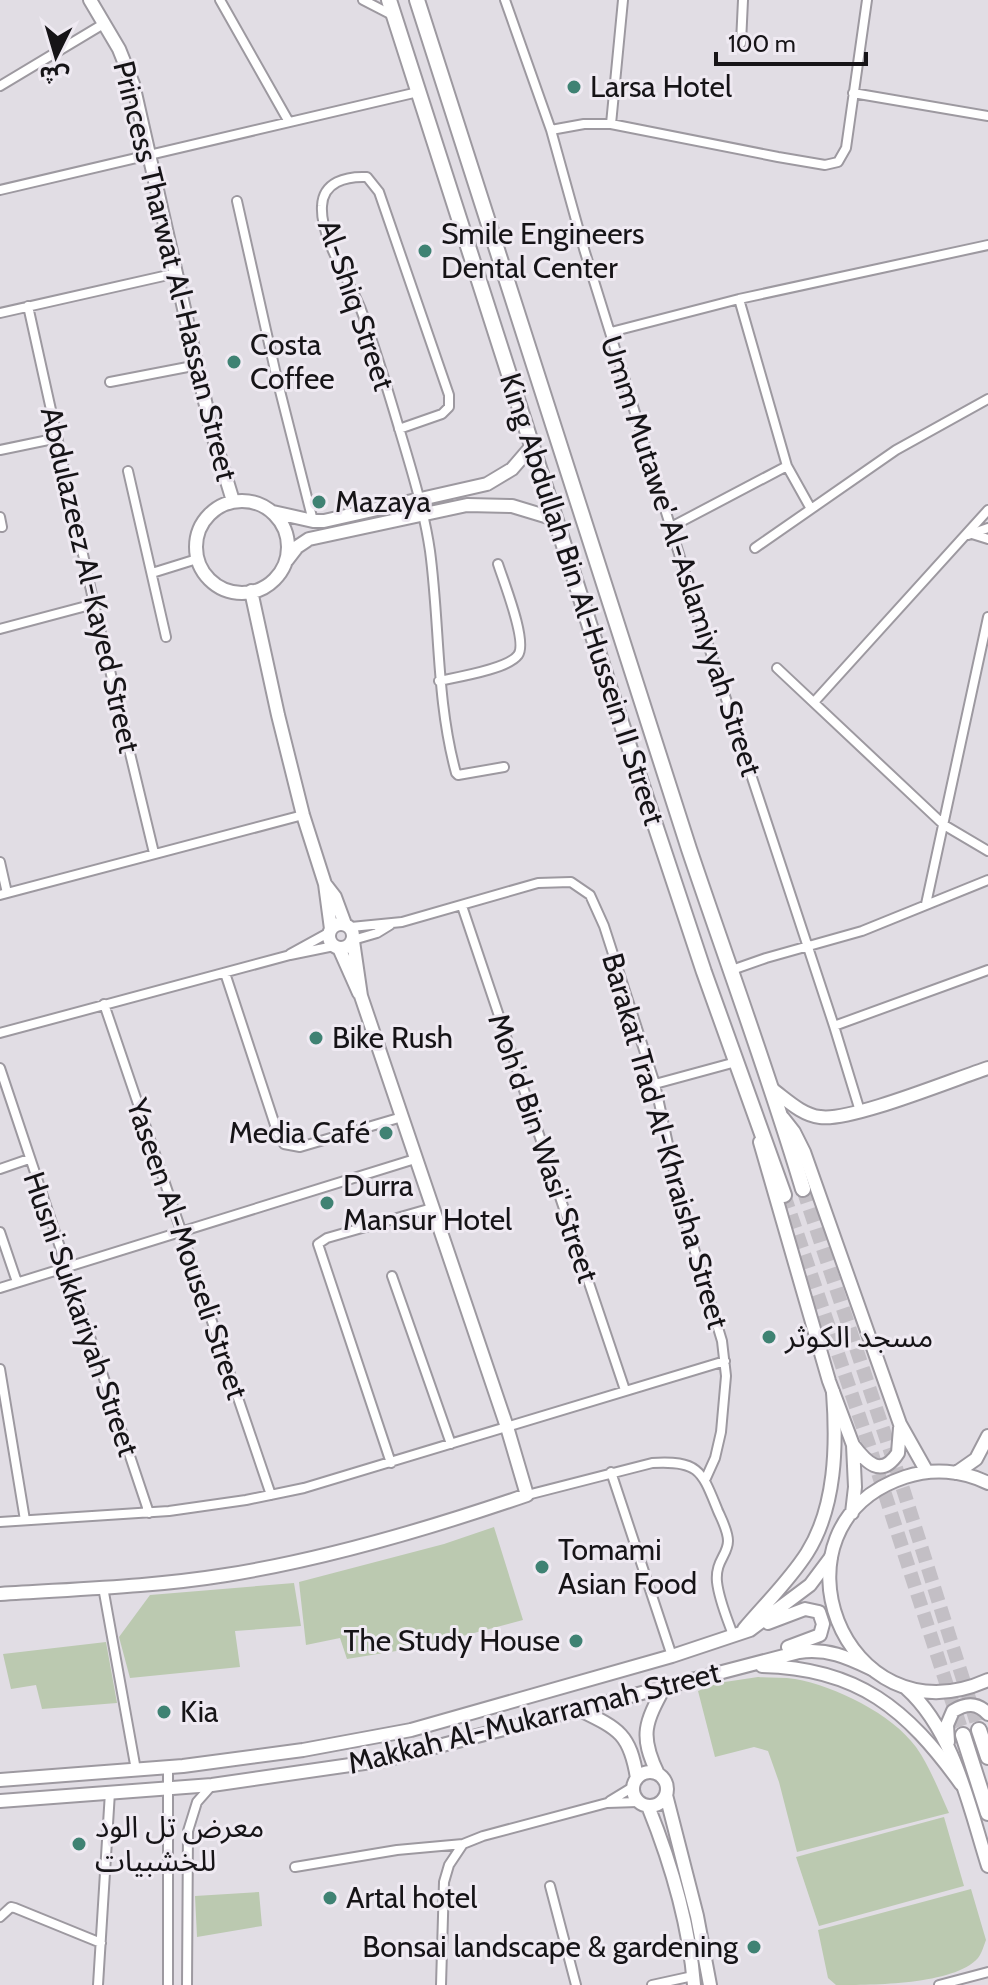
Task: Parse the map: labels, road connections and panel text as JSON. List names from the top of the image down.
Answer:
{
  "streets": {
    "highway": ["King Abdullah Bin Al-Hussein II Street"],
    "street": [
      "Princess Tharwat Al-Hassan Street",
      "Al-Shiq Street",
      "Umm Mutawe' Al-Aslamiyyah Street",
      "Abdulazeez Al-Kayed Street",
      "Barakat Trad Al-Khraisha Street",
      "Moh'd Bin Wasi' Street",
      "Yaseen Al-Mouseli Street",
      "Husni Sukkariyah Street",
      "Makkah Al-Mukarramah Street"
    ]
  },
  "crossings": [
    ["Barakat Trad Al-Khraisha Street", "Moh'd Bin Wasi' Street"],
    ["Barakat Trad Al-Khraisha Street", "Yaseen Al-Mouseli Street"],
    ["Barakat Trad Al-Khraisha Street", "Husni Sukkariyah Street"]
  ],
  "places": [
    "Larsa Hotel",
    "Smile Engineers Dental Center",
    "Costa Coffee",
    "Mazaya",
    "Bike Rush",
    "Media Café",
    "Durra Mansur Hotel",
    "مسجد الكوثر",
    "Tomami Asian Food",
    "The Study House",
    "Kia",
    "معرض تل الود للخشبيات",
    "Artal hotel",
    "Bonsai landscape & gardening"
  ],
  "scale_bar": "100 m",
  "north": "bottom"
}
